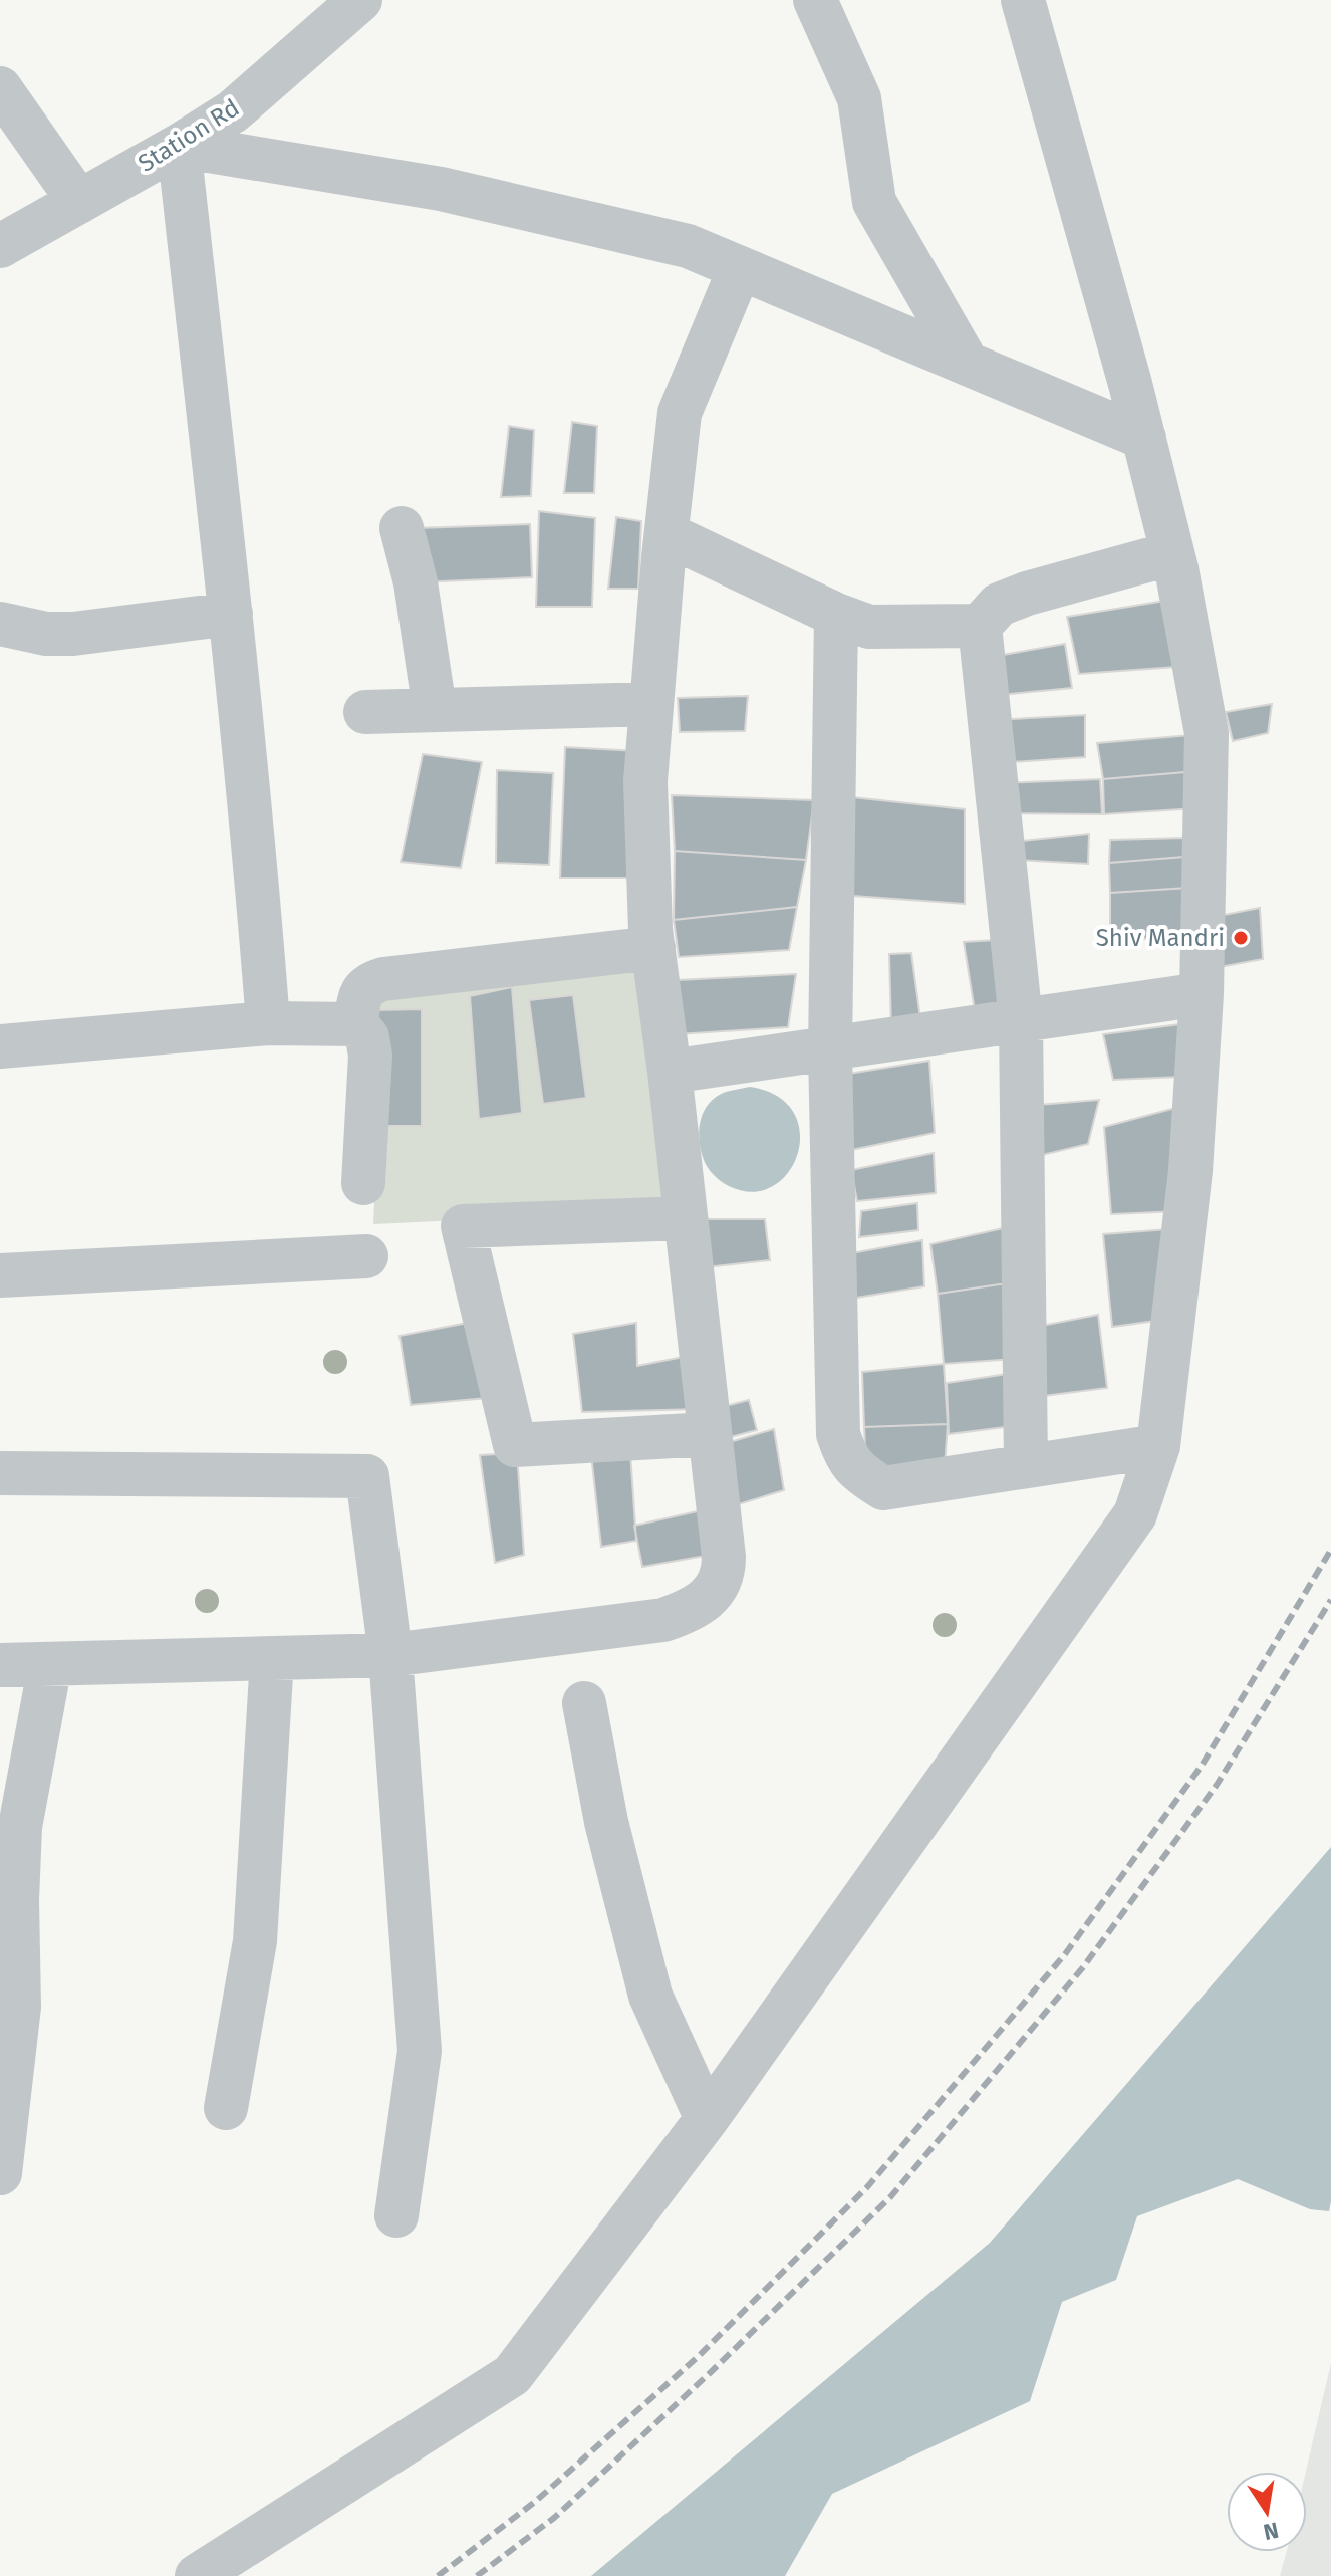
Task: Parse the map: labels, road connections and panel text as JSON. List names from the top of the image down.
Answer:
{
  "streets": {
    "street": ["Station Rd"]
  },
  "places": ["Shiv Mandri"],
  "north": "bottom"
}
